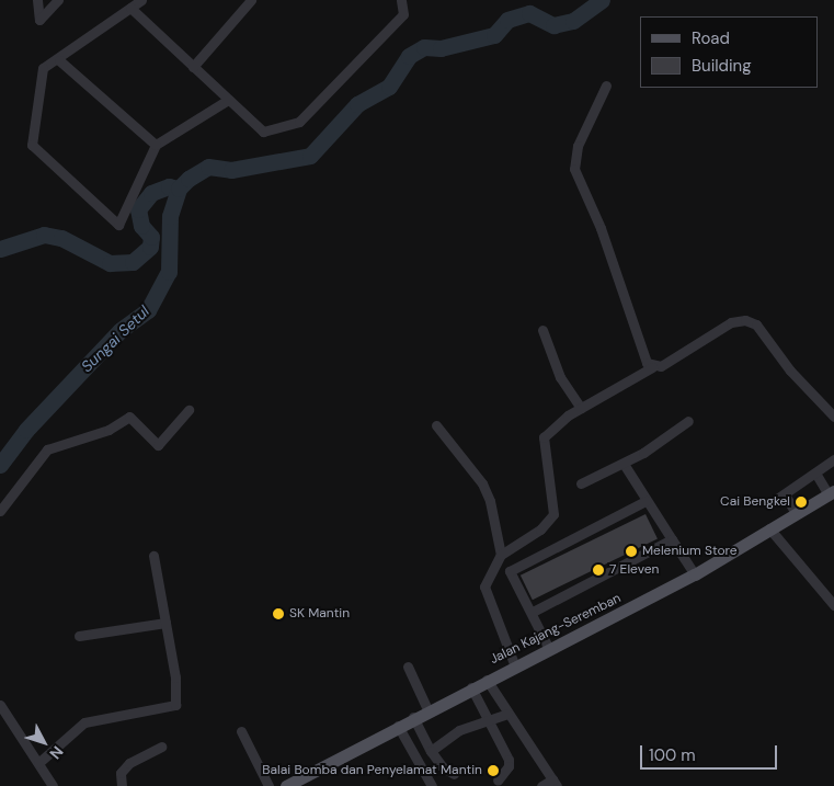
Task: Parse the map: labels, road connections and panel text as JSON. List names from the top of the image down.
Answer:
{
  "streets": {
    "main road": ["Jalan Kajang-Seremban"]
  },
  "water": ["Sungai Setul"],
  "places": [
    "Cai Bengkel",
    "Melenium Store",
    "7 Eleven",
    "SK Mantin",
    "Balai Bomba dan Penyelamat Mantin"
  ],
  "legend": ["Road", "Building"],
  "scale_bar": "100 m",
  "north": "bottom right"
}
